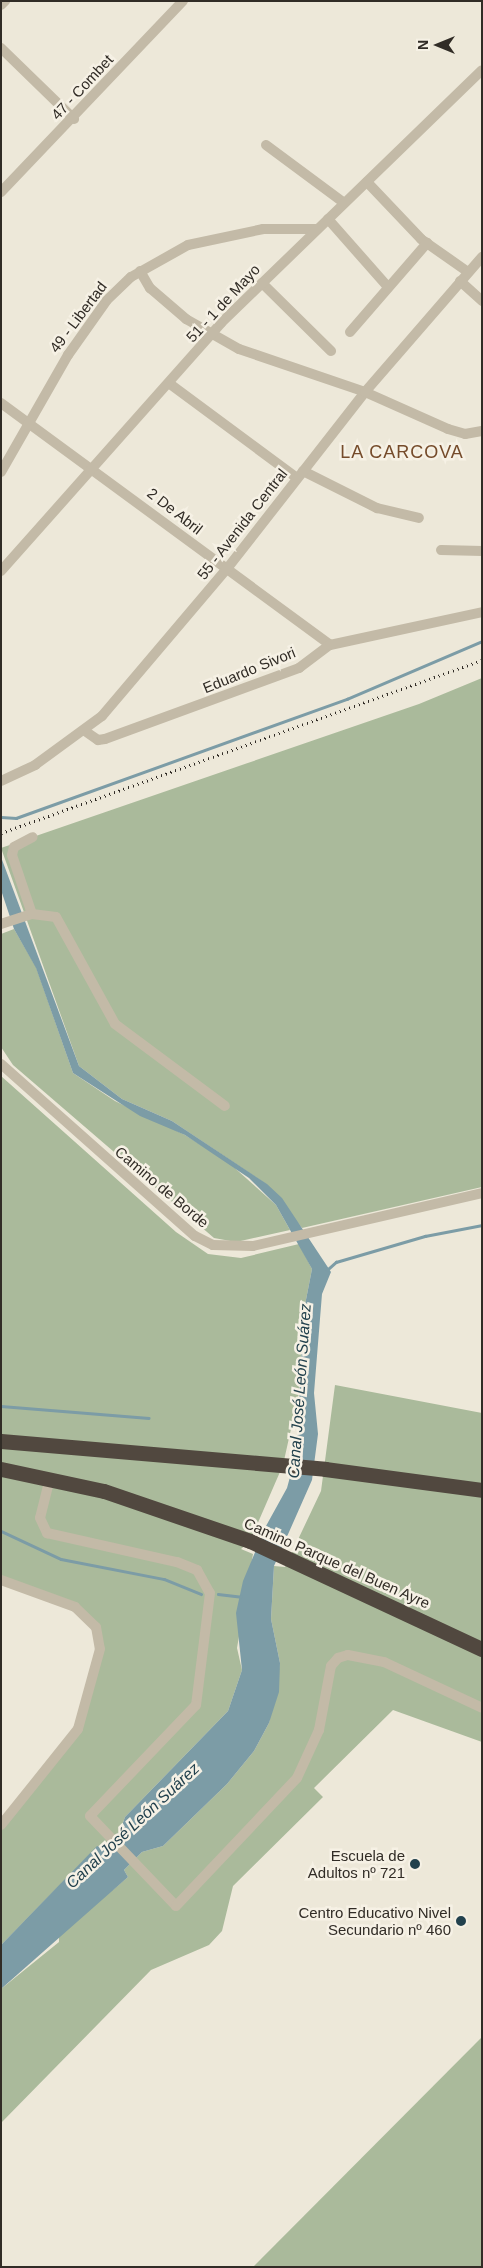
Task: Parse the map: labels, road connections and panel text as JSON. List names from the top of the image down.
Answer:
{
  "streets": {
    "highway": ["Camino Parque del Buen Ayre"],
    "street": [
      "47 - Combet",
      "51 - 1 de Mayo",
      "49 - Libertad",
      "2 De Abril",
      "55 - Avenida Central",
      "Eduardo Sivori",
      "Camino de Borde"
    ]
  },
  "crossings": [
    ["51 - 1 de Mayo", "49 - Libertad"],
    ["51 - 1 de Mayo", "2 De Abril"],
    ["49 - Libertad", "2 De Abril"],
    ["2 De Abril", "55 - Avenida Central"],
    ["2 De Abril", "Eduardo Sivori"],
    ["55 - Avenida Central", "Eduardo Sivori"]
  ],
  "districts": ["LA CARCOVA"],
  "water": ["Canal José León Suárez"],
  "places": ["Escuela de Adultos nº 721", "Centro Educativo Nivel Secundario nº 460"],
  "north": "left"
}
